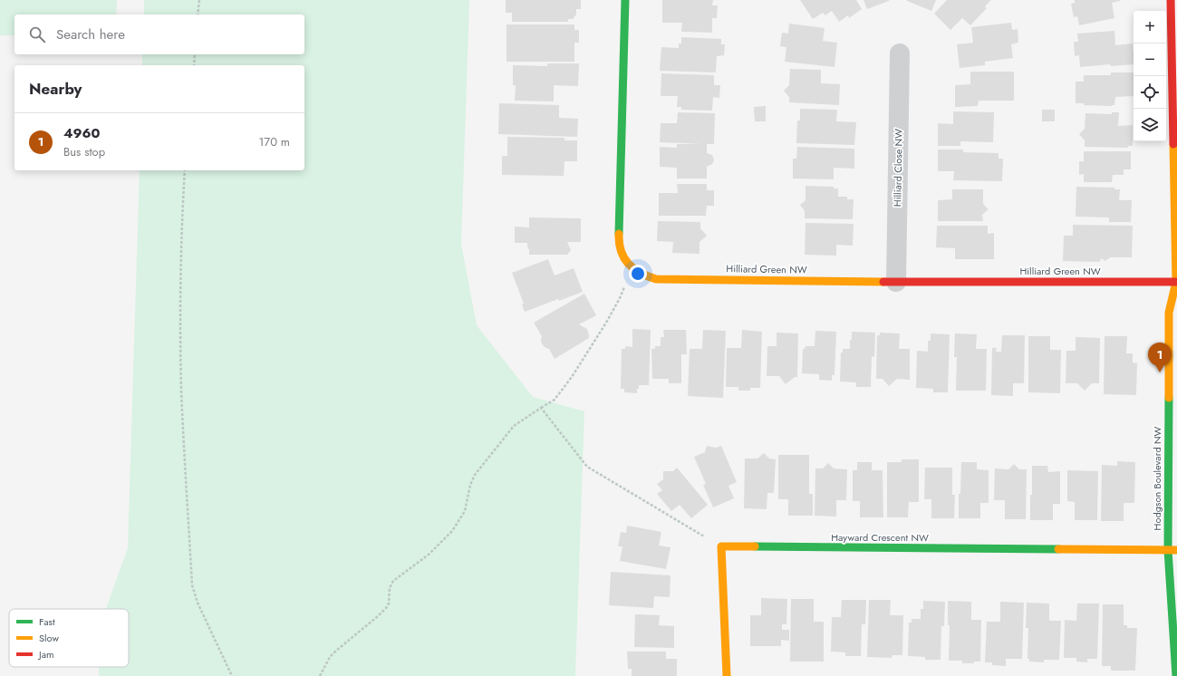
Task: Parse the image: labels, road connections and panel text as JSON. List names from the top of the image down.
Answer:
{
  "streets": {
    "street": [
      "Hilliard Close NW",
      "Hilliard Green NW",
      "Hodgson Boulevard NW",
      "Hayward Crescent NW"
    ]
  },
  "crossings": [
    ["Hilliard Close NW", "Hilliard Green NW"],
    ["Hilliard Green NW", "Hodgson Boulevard NW"],
    ["Hodgson Boulevard NW", "Hayward Crescent NW"]
  ],
  "legend": ["Fast", "Slow", "Jam"],
  "page": {
    "map_buttons": ["+", "−"],
    "search": "Search here",
    "heading": "Nearby",
    "list": [
      {
        "mark": "1",
        "name": "4960",
        "note": "Bus stop",
        "value": "170 m"
      }
    ],
    "pins": "1"
  }
}
